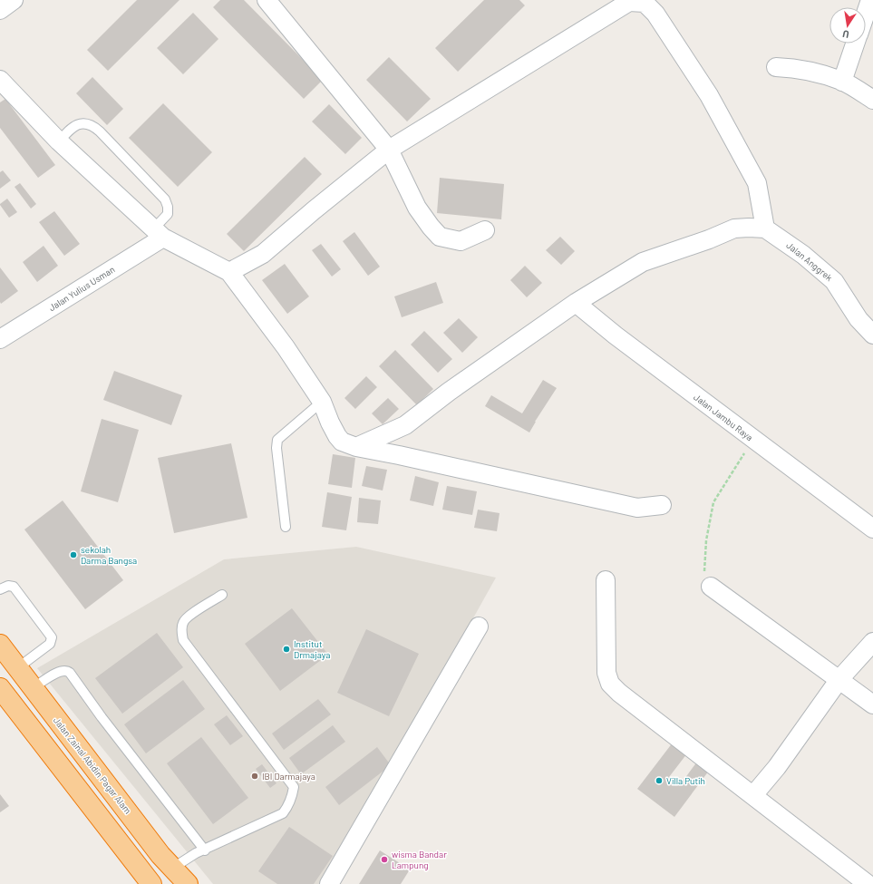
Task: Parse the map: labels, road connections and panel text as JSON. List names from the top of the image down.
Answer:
{
  "streets": {
    "highway": ["Jalan Zainal Abidin Pagar Alam"],
    "street": ["Jalan Anggrek", "Jalan Yulius Usman", "Jalan Jambu Raya"]
  },
  "places": [
    "sekolah Darma Bangsa",
    "Institut Drmajaya",
    "IBI Darmajaya",
    "Villa Putih",
    "wisma Bandar Lampung"
  ],
  "north": "bottom"
}
